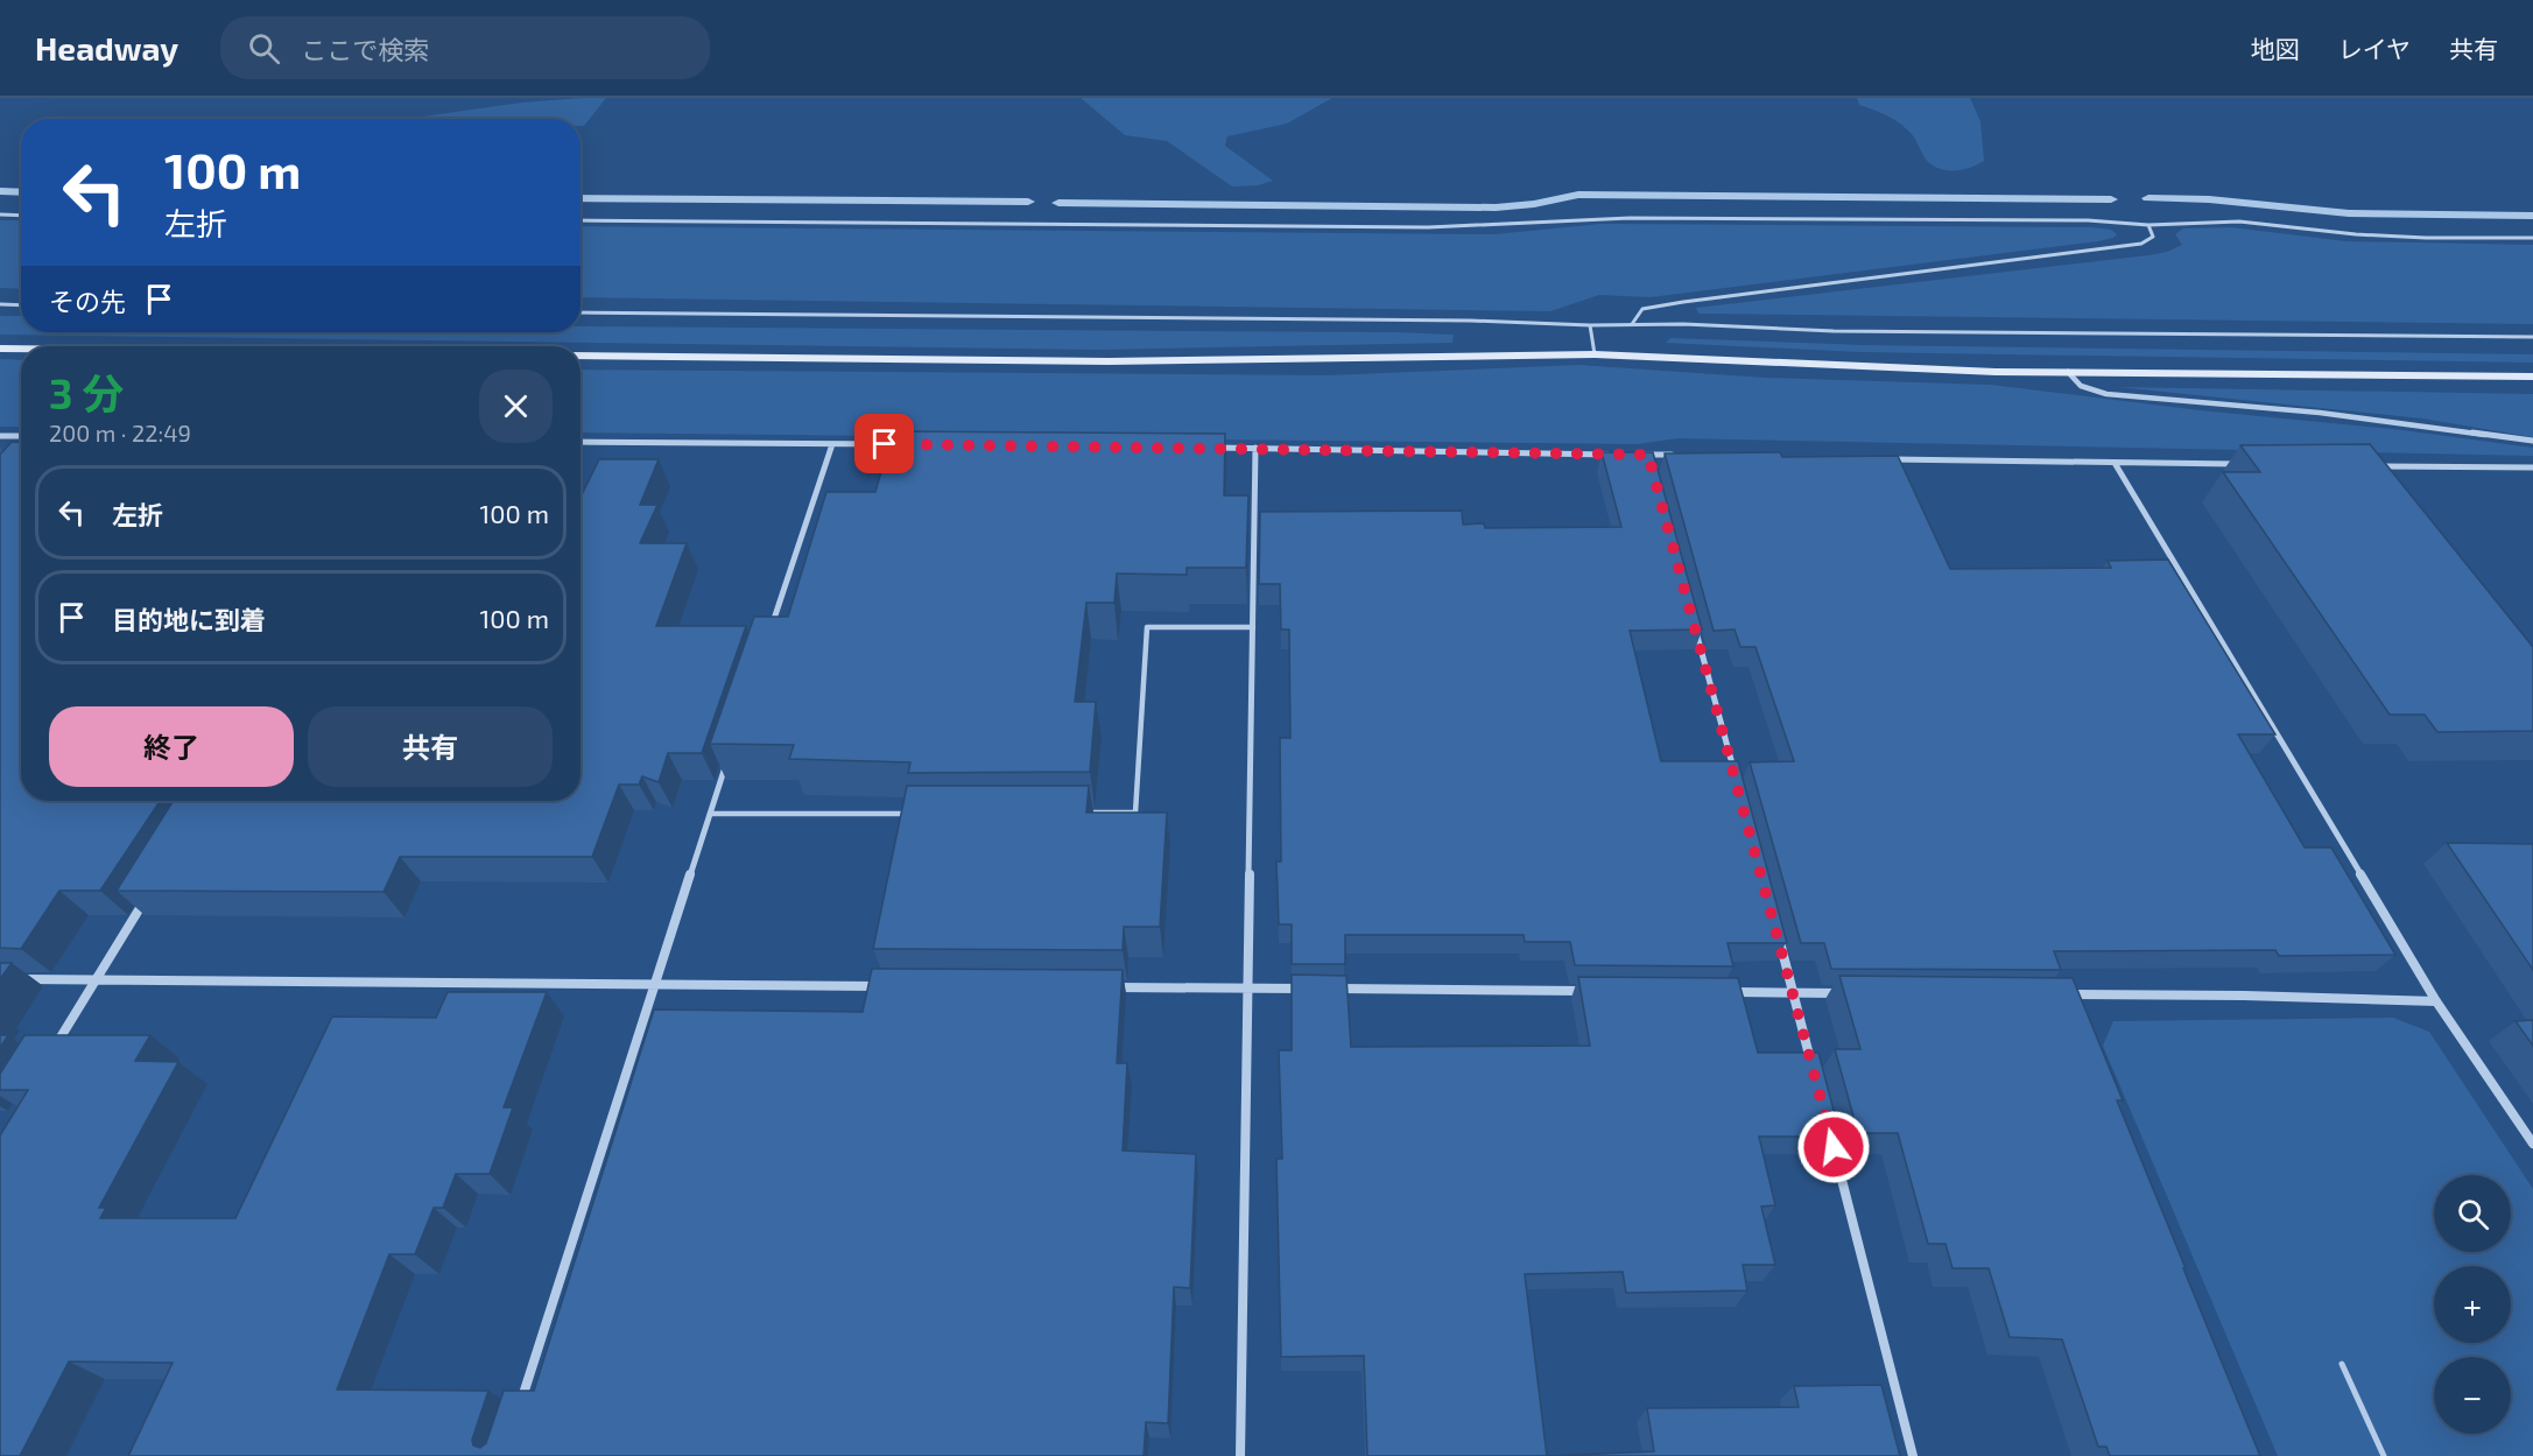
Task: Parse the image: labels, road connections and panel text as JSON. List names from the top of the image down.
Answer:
{
  "page": {
    "header": "Headway",
    "search": "ここで検索",
    "nav": ["地図", "レイヤ", "共有"],
    "turn": ["100 m", "左折"],
    "then": "その先",
    "heading": ["3 分", "200 m · 22:49"],
    "list": [
      {
        "name": "左折",
        "value": "100 m"
      },
      {
        "name": "目的地に到着",
        "value": "100 m"
      }
    ],
    "buttons": ["終了", "共有"],
    "map_buttons": ["+", "−"]
  }
}
